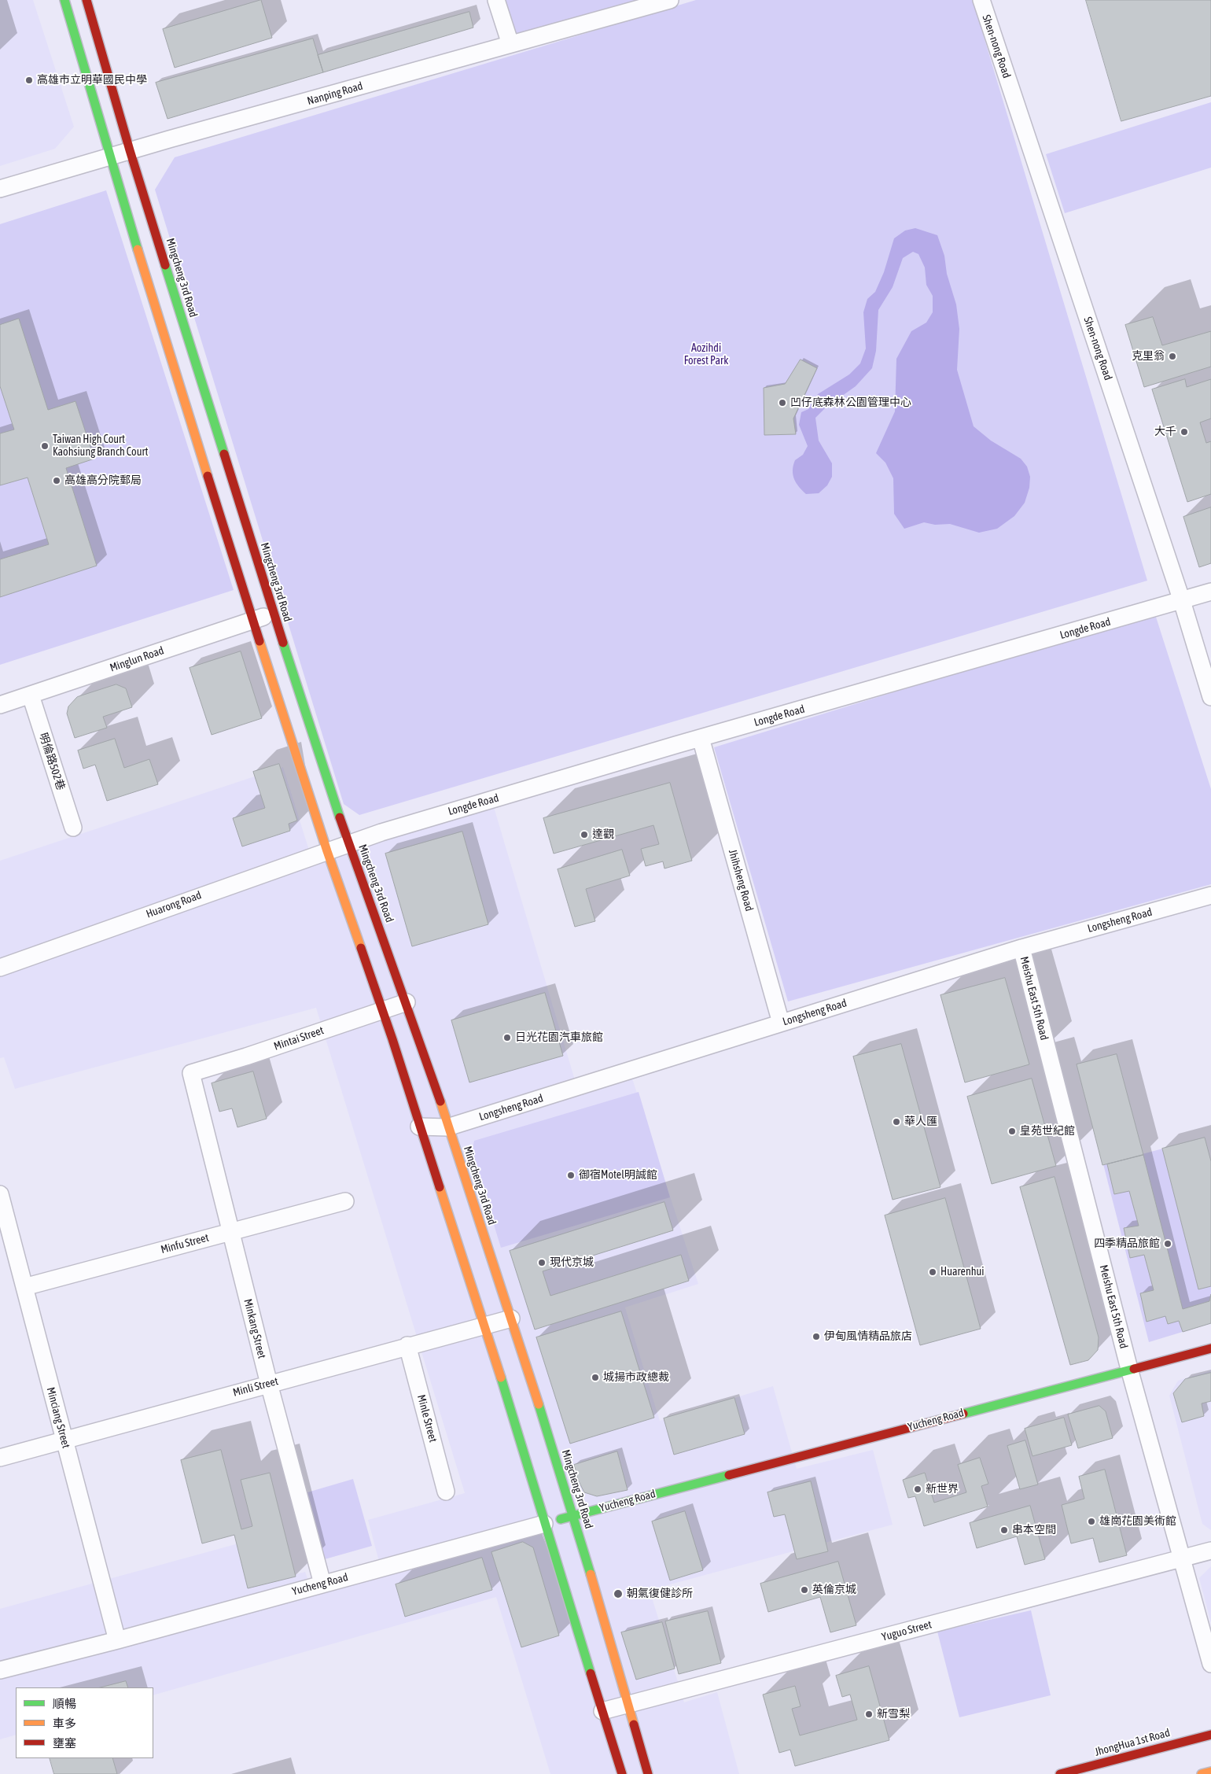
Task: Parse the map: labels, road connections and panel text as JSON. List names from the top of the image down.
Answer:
{
  "streets": {
    "street": [
      "Shen-nong Road",
      "Nanping Road",
      "Mingcheng 3rd Road",
      "Longde Road",
      "Minglun Road",
      "明倫路502巷",
      "Jhihsheng Road",
      "Huarong Road",
      "Longsheng Road",
      "Meishu East 5th Road",
      "Mintai Street",
      "Minfu Street",
      "Minkang Street",
      "Minli Street",
      "Minciang Street",
      "Minle Street",
      "Yucheng Road",
      "Yuguo Street",
      "JhongHua 1st Road"
    ]
  },
  "crossings": [
    ["Shen-nong Road", "Longde Road"],
    ["Nanping Road", "Mingcheng 3rd Road"],
    ["Mingcheng 3rd Road", "Longde Road"],
    ["Mingcheng 3rd Road", "Minglun Road"],
    ["Mingcheng 3rd Road", "Huarong Road"],
    ["Mingcheng 3rd Road", "Longsheng Road"],
    ["Mingcheng 3rd Road", "Mintai Street"],
    ["Mingcheng 3rd Road", "Minli Street"],
    ["Mingcheng 3rd Road", "Yucheng Road"],
    ["Mingcheng 3rd Road", "Yuguo Street"],
    ["Longde Road", "Jhihsheng Road"],
    ["Longde Road", "Huarong Road"],
    ["Minglun Road", "明倫路502巷"],
    ["Jhihsheng Road", "Longsheng Road"],
    ["Longsheng Road", "Meishu East 5th Road"],
    ["Meishu East 5th Road", "Yucheng Road"],
    ["Meishu East 5th Road", "Yuguo Street"],
    ["Mintai Street", "Minkang Street"],
    ["Minfu Street", "Minkang Street"],
    ["Minfu Street", "Minciang Street"],
    ["Minkang Street", "Minli Street"],
    ["Minkang Street", "Yucheng Road"],
    ["Minli Street", "Minciang Street"],
    ["Minli Street", "Minle Street"],
    ["Minciang Street", "Yucheng Road"]
  ],
  "parks": ["Aozihdi Forest Park"],
  "places": [
    "高雄市立明華國民中學",
    "克里翁",
    "凹仔底森林公園管理中心",
    "大千",
    "Taiwan High Court Kaohsiung Branch Court",
    "高雄高分院郵局",
    "達觀",
    "日光花園汽車旅館",
    "華人匯",
    "皇苑世紀館",
    "御宿Motel明誠館",
    "四季精品旅館",
    "現代京城",
    "Huarenhui",
    "伊甸風情精品旅店",
    "城揚市政總裁",
    "新世界",
    "雄崗花園美術館",
    "串本空間",
    "英倫京城",
    "朝氣復健診所",
    "新雪梨"
  ],
  "legend": ["順暢", "車多", "壅塞"]
}
